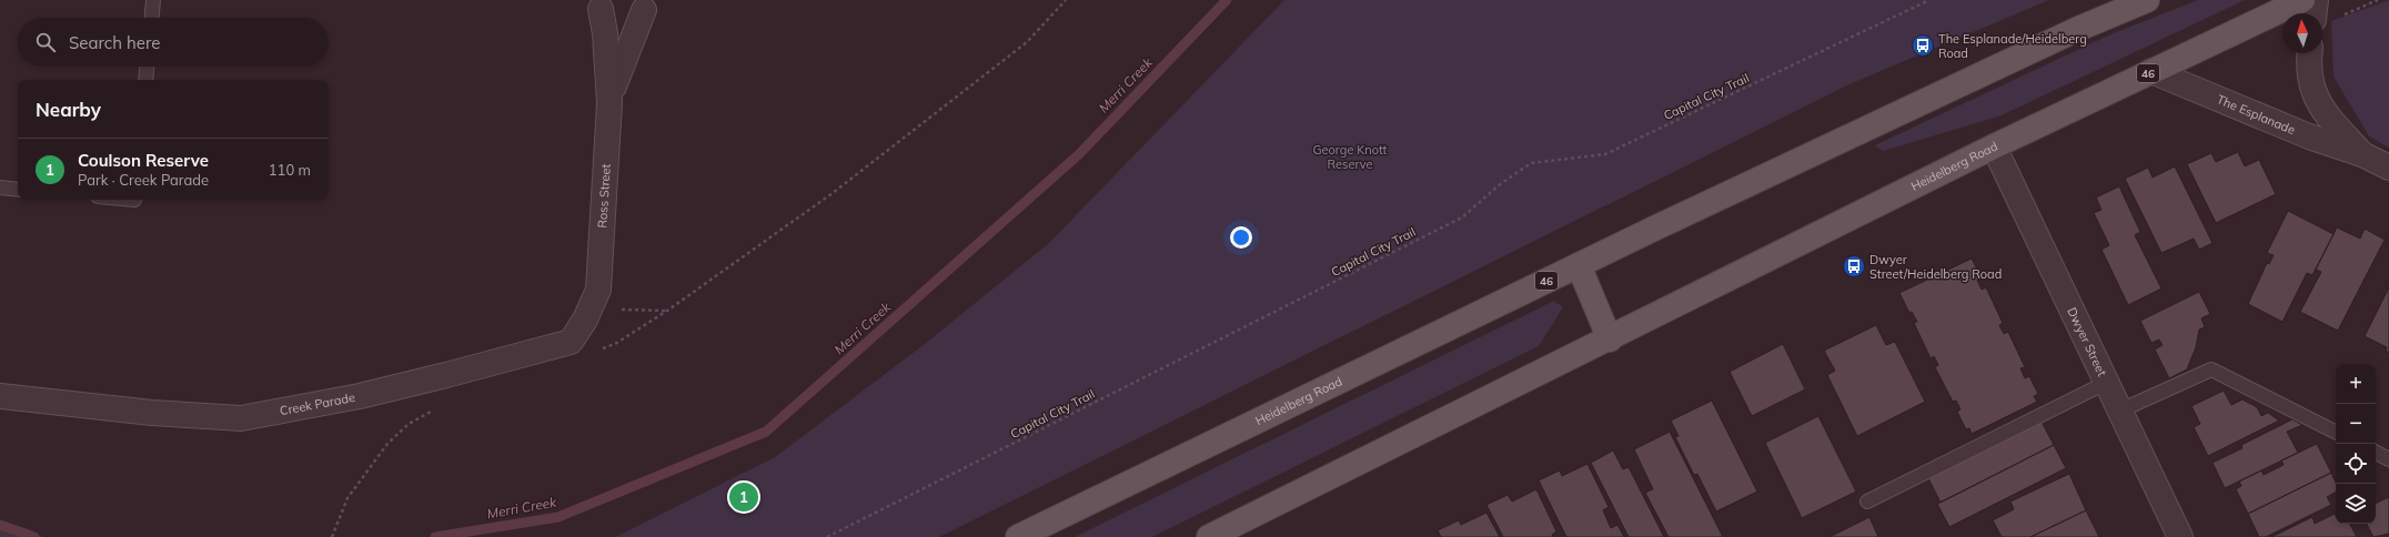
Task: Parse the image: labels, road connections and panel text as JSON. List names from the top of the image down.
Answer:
{
  "streets": {
    "main road": ["46", "Heidelberg Road"],
    "street": [
      "The Esplanade",
      "Ross Street",
      "Dwyer Street",
      "Creek Parade"
    ],
    "path": ["Capital City Trail"]
  },
  "crossings": [
    ["The Esplanade", "Heidelberg Road"],
    ["Heidelberg Road", "Dwyer Street"],
    ["Ross Street", "Creek Parade"]
  ],
  "water": ["Merri Creek"],
  "parks": ["George Knott Reserve"],
  "places": {
    "bus stop": ["The Esplanade/Heidelberg Road", "Dwyer Street/Heidelberg Road"]
  },
  "north": "top",
  "page": {
    "search": "Search here",
    "heading": "Nearby",
    "list": [
      {
        "mark": "1",
        "name": "Coulson Reserve",
        "note": "Park · Creek Parade",
        "value": "110 m"
      }
    ],
    "map_buttons": ["+", "−"],
    "pins": "1"
  }
}
